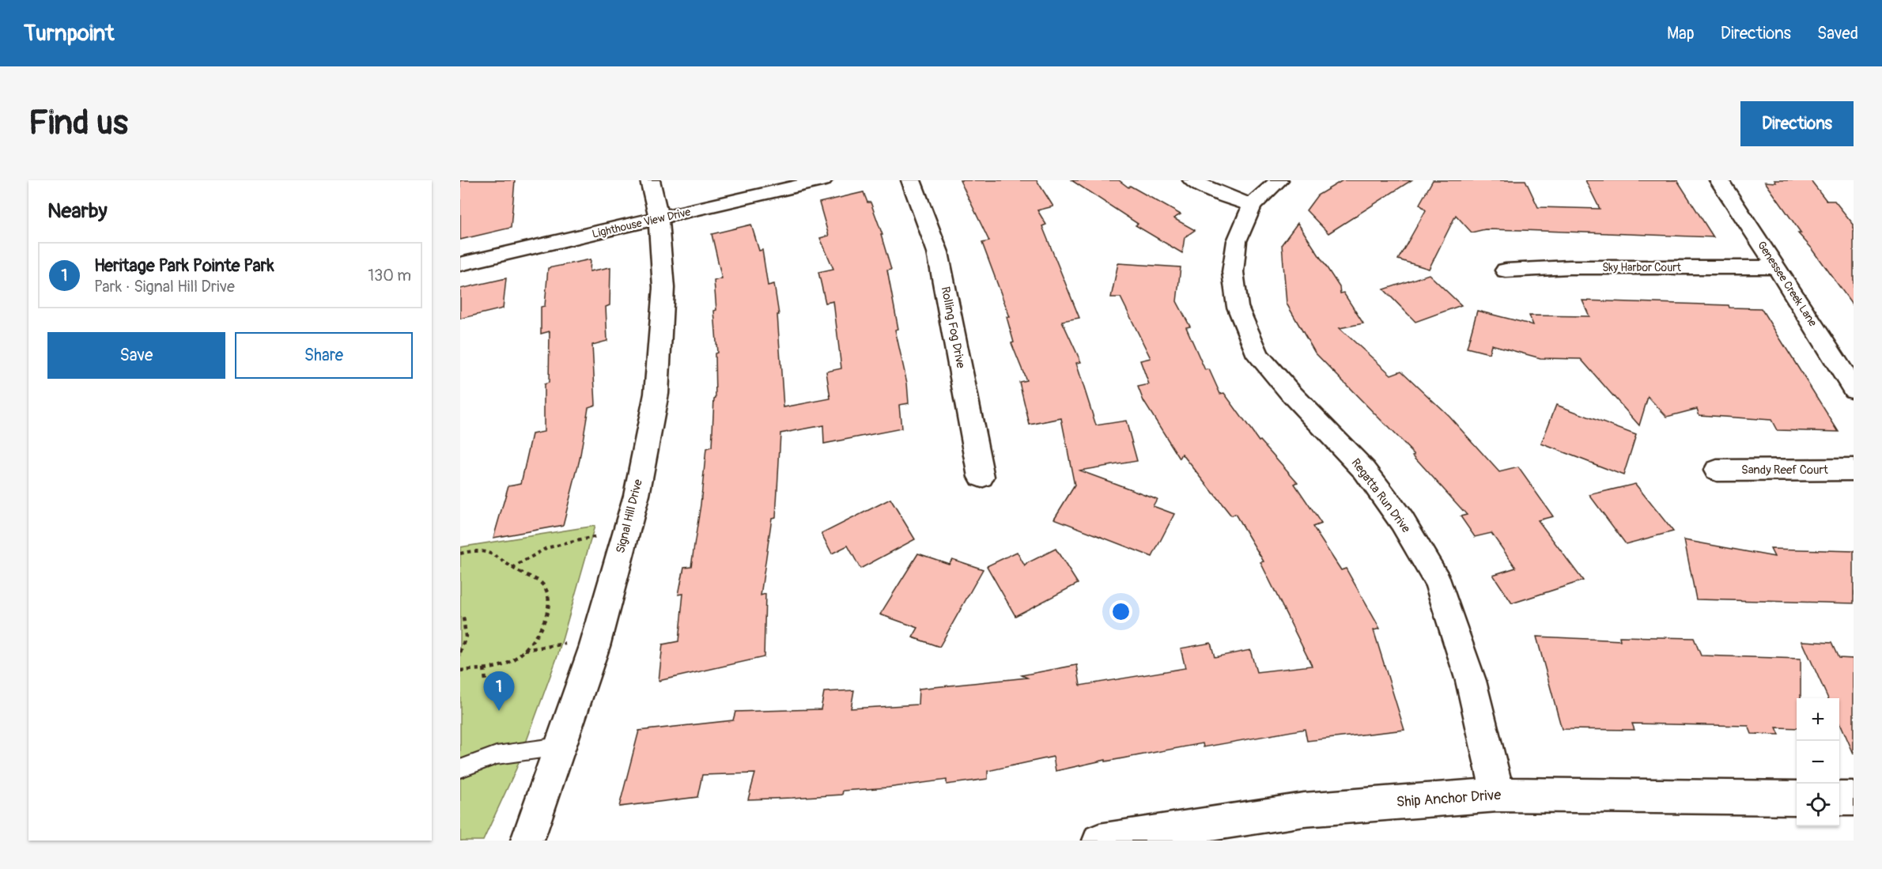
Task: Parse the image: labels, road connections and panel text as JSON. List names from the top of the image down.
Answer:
{
  "streets": {
    "street": [
      "Lighthouse View Drive",
      "Sky Harbor Court",
      "Genessee Creek Lane",
      "Rolling Fog Drive",
      "Sandy Reef Court",
      "Regatta Run Drive",
      "Signal Hill Drive",
      "Ship Anchor Drive"
    ]
  },
  "crossings": [
    ["Lighthouse View Drive", "Signal Hill Drive"],
    ["Sky Harbor Court", "Genessee Creek Lane"],
    ["Regatta Run Drive", "Ship Anchor Drive"]
  ],
  "page": {
    "header": "Turnpoint",
    "nav": ["Map", "Directions", "Saved"],
    "buttons": [
      "Directions",
      ["Save", "Share"]
    ],
    "title": "Find us",
    "heading": "Nearby",
    "list": [
      {
        "mark": "1",
        "name": "Heritage Park Pointe Park",
        "note": "Park · Signal Hill Drive",
        "value": "130 m"
      }
    ],
    "pins": "1",
    "map_buttons": ["+", "−"]
  }
}
